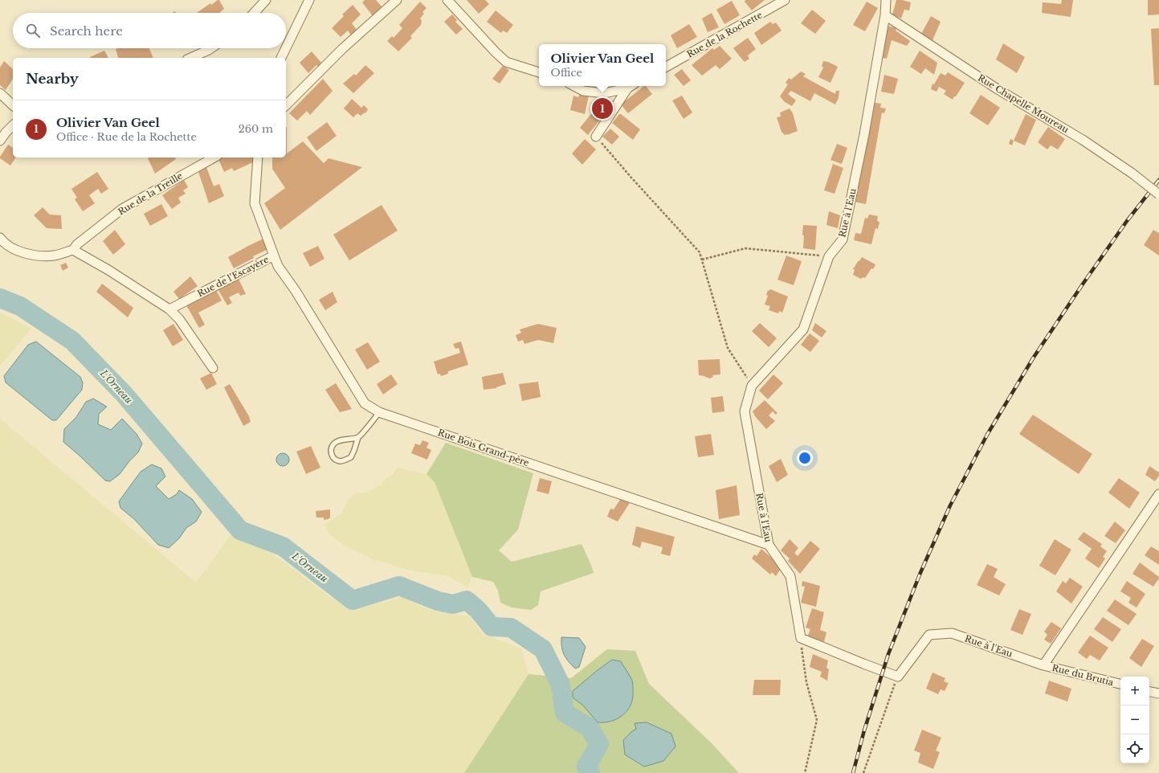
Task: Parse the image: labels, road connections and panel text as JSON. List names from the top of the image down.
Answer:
{
  "streets": {
    "street": [
      "Rue de la Rochette",
      "Rue Chapelle Moureau",
      "Rue de la Treille",
      "Rue à l'Eau",
      "Rue de l'Escayère",
      "Rue Bois Grand-père",
      "Rue du Brutia"
    ]
  },
  "crossings": [
    ["Rue Chapelle Moureau", "Rue à l'Eau"],
    ["Rue à l'Eau", "Rue Bois Grand-père"],
    ["Rue à l'Eau", "Rue du Brutia"],
    ["Rue de l'Escayère", "Rue Bois Grand-père"]
  ],
  "water": ["L'Orneau"],
  "page": {
    "search": "Search here",
    "popup": ["Olivier Van Geel", "Office"],
    "heading": "Nearby",
    "pins": "1",
    "list": [
      {
        "mark": "1",
        "name": "Olivier Van Geel",
        "note": "Office · Rue de la Rochette",
        "value": "260 m"
      }
    ],
    "map_buttons": ["+", "−"]
  }
}
